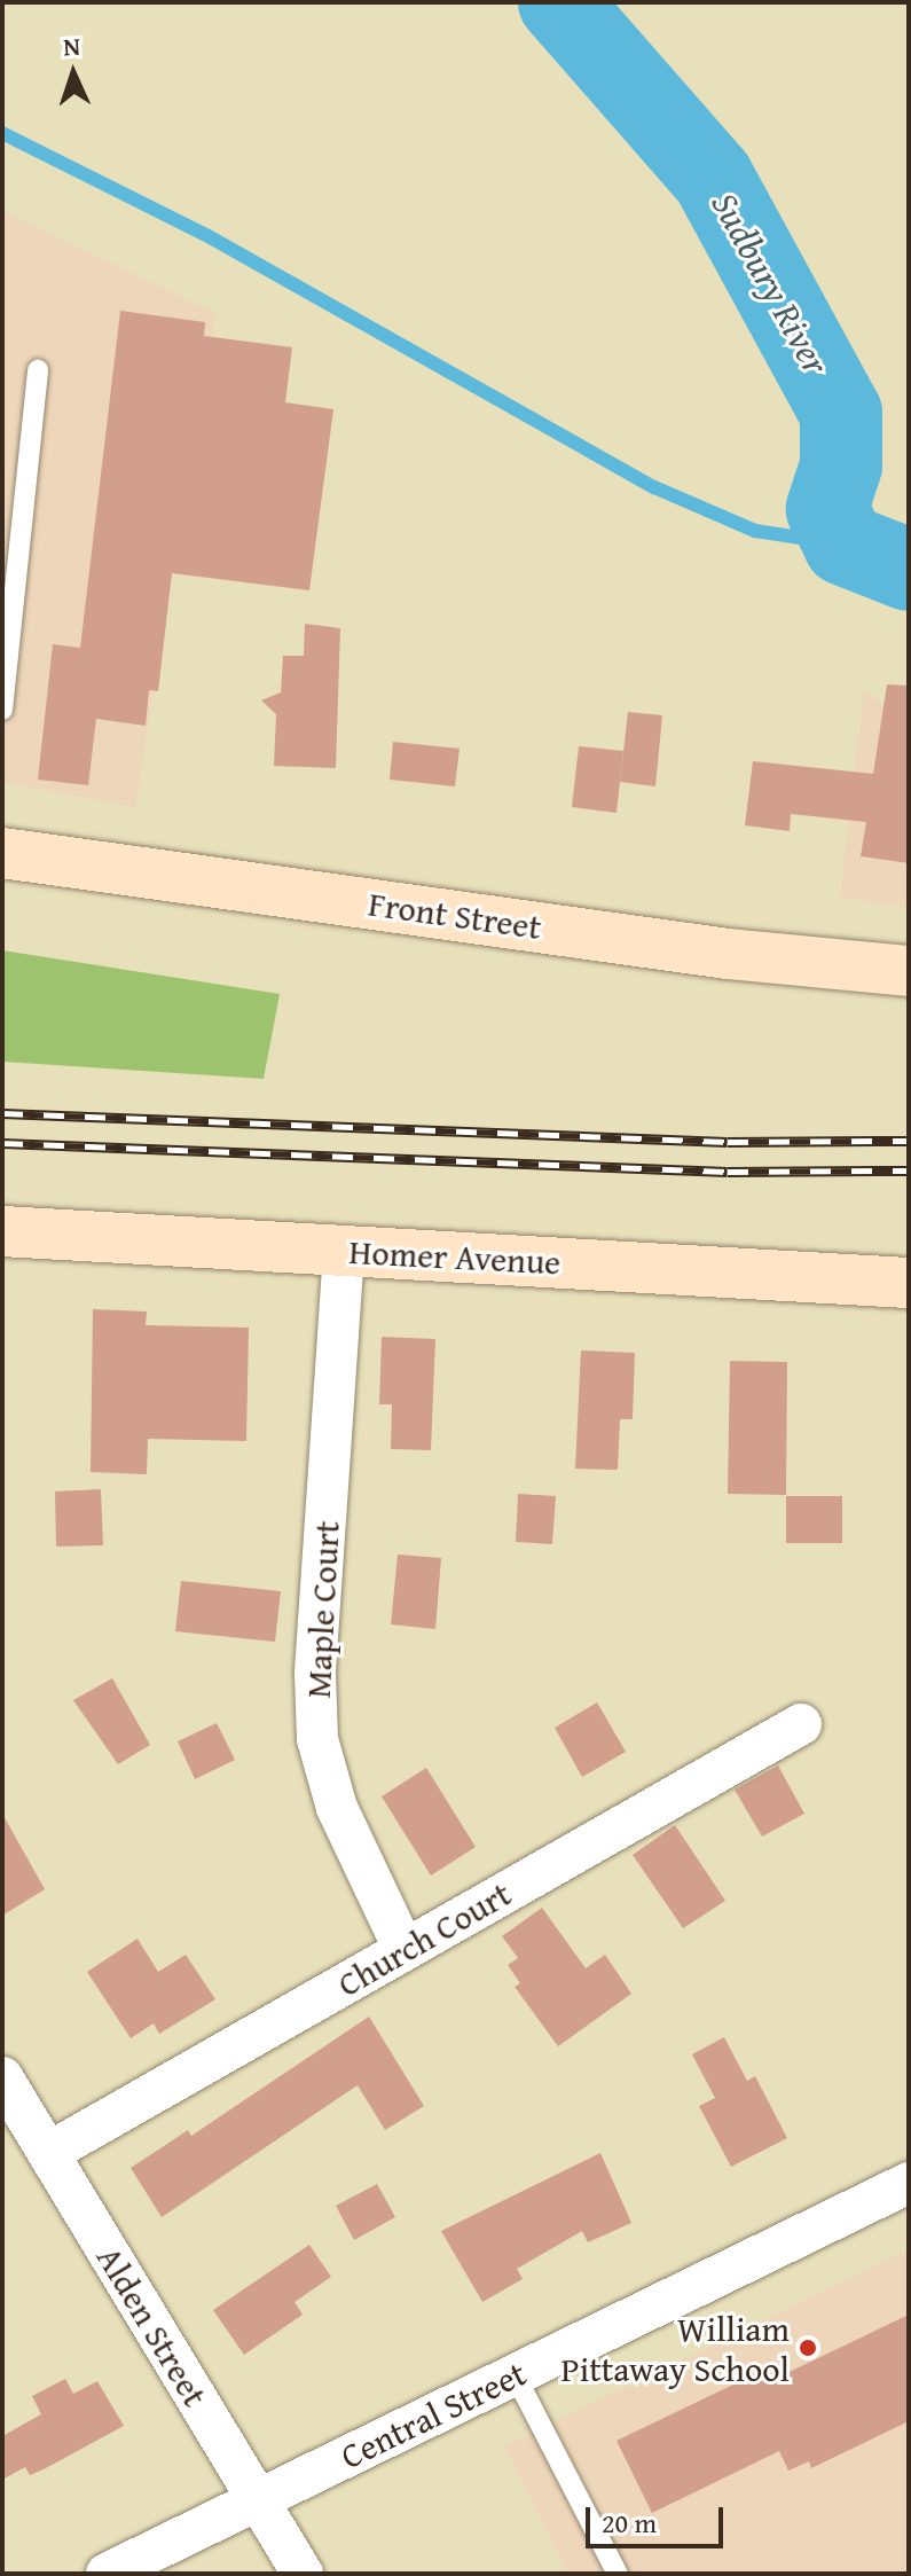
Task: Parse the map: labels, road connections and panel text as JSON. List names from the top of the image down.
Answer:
{
  "streets": {
    "street": [
      "Front Street",
      "Homer Avenue",
      "Maple Court",
      "Church Court",
      "Alden Street",
      "Central Street"
    ]
  },
  "crossings": [
    ["Homer Avenue", "Maple Court"],
    ["Maple Court", "Church Court"],
    ["Church Court", "Alden Street"],
    ["Alden Street", "Central Street"]
  ],
  "water": ["Sudbury River"],
  "places": ["William Pittaway School"],
  "scale_bar": "20 m",
  "north": "top"
}
